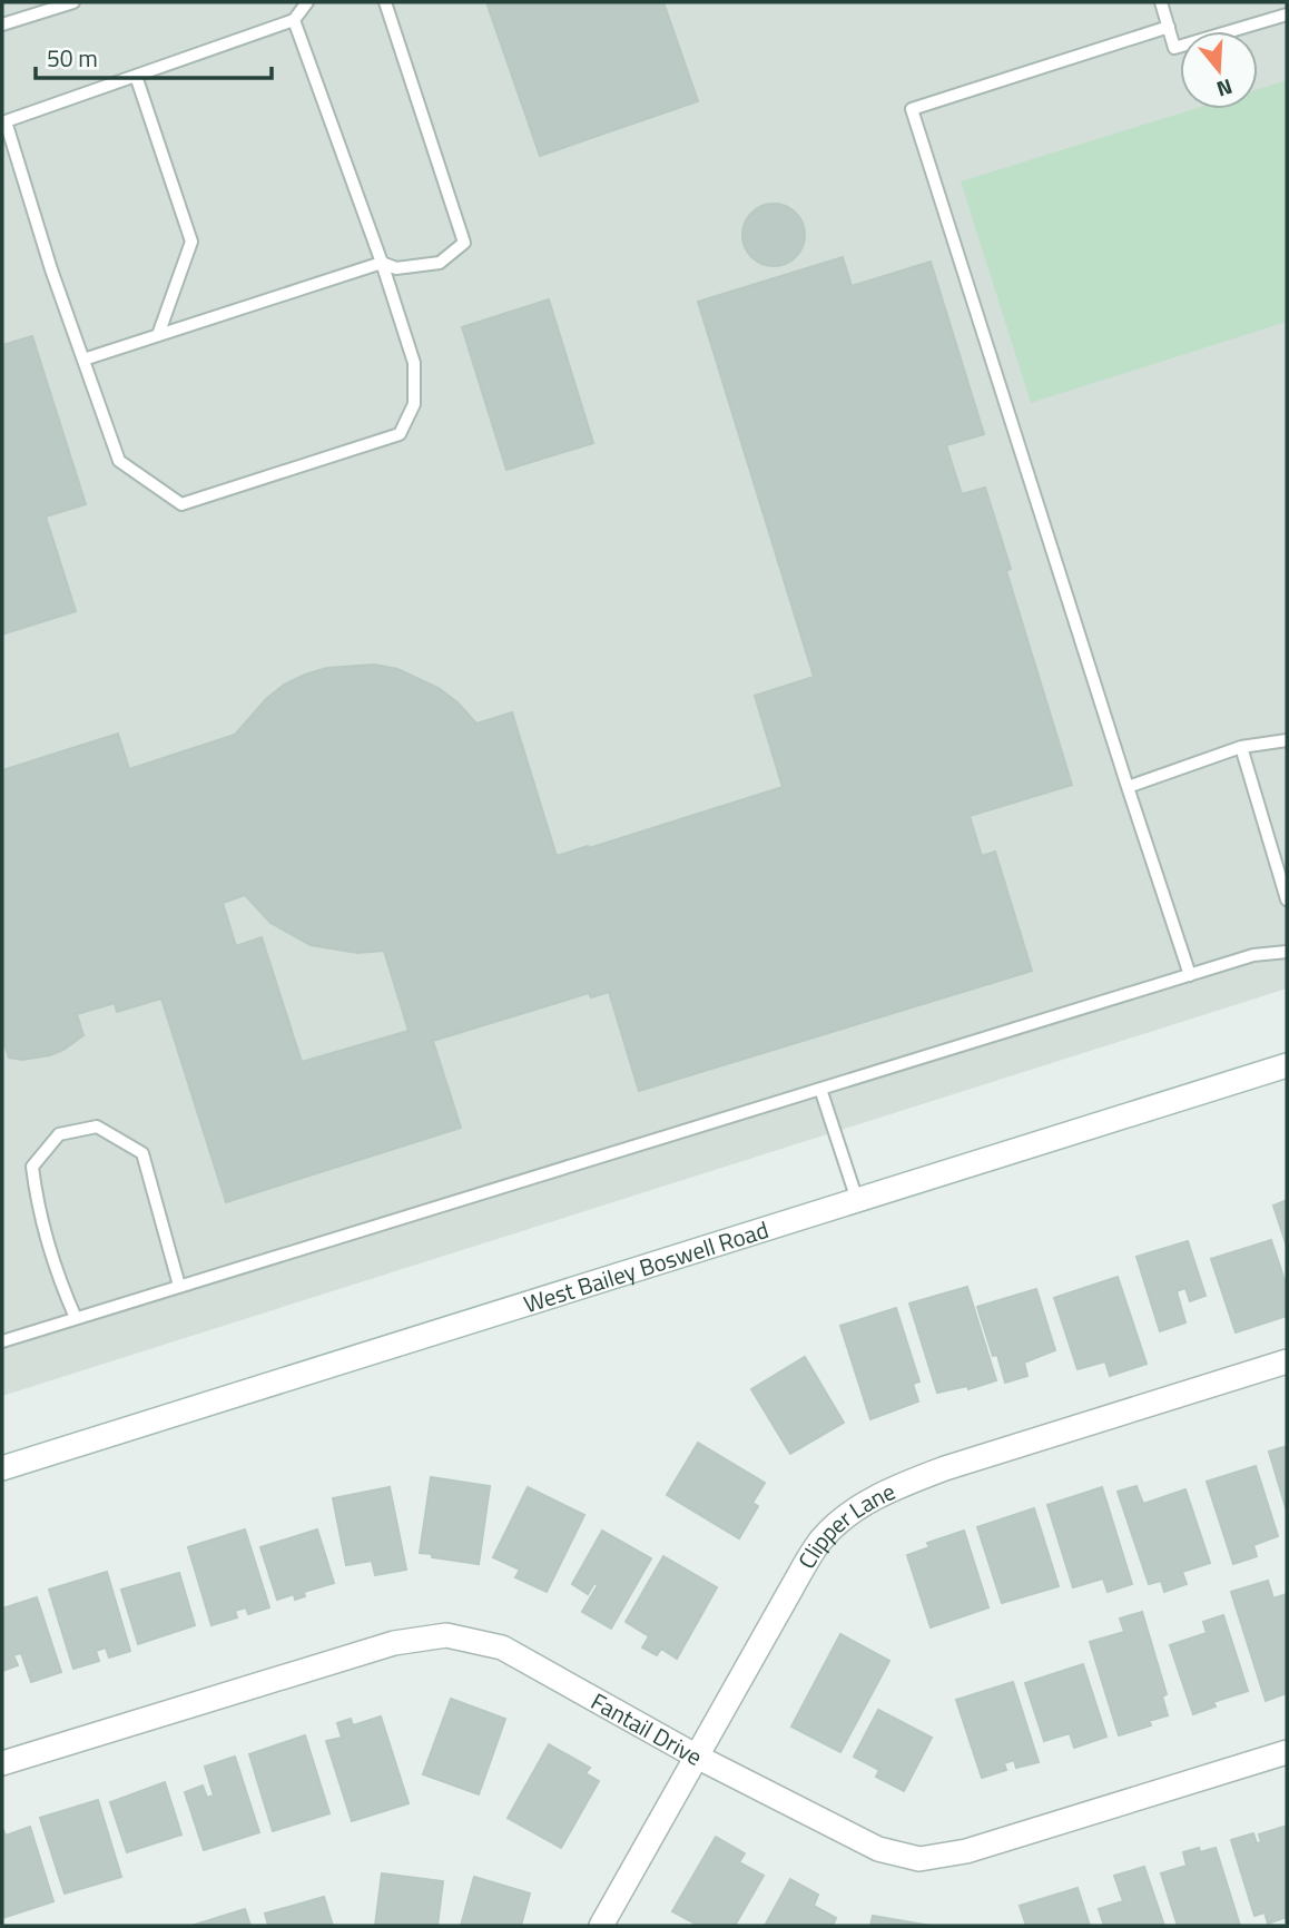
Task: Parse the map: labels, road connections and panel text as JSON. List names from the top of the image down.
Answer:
{
  "streets": {
    "street": ["West Bailey Boswell Road", "Clipper Lane", "Fantail Drive"]
  },
  "crossings": [
    ["Clipper Lane", "Fantail Drive"]
  ],
  "scale_bar": "50 m",
  "north": "bottom"
}
